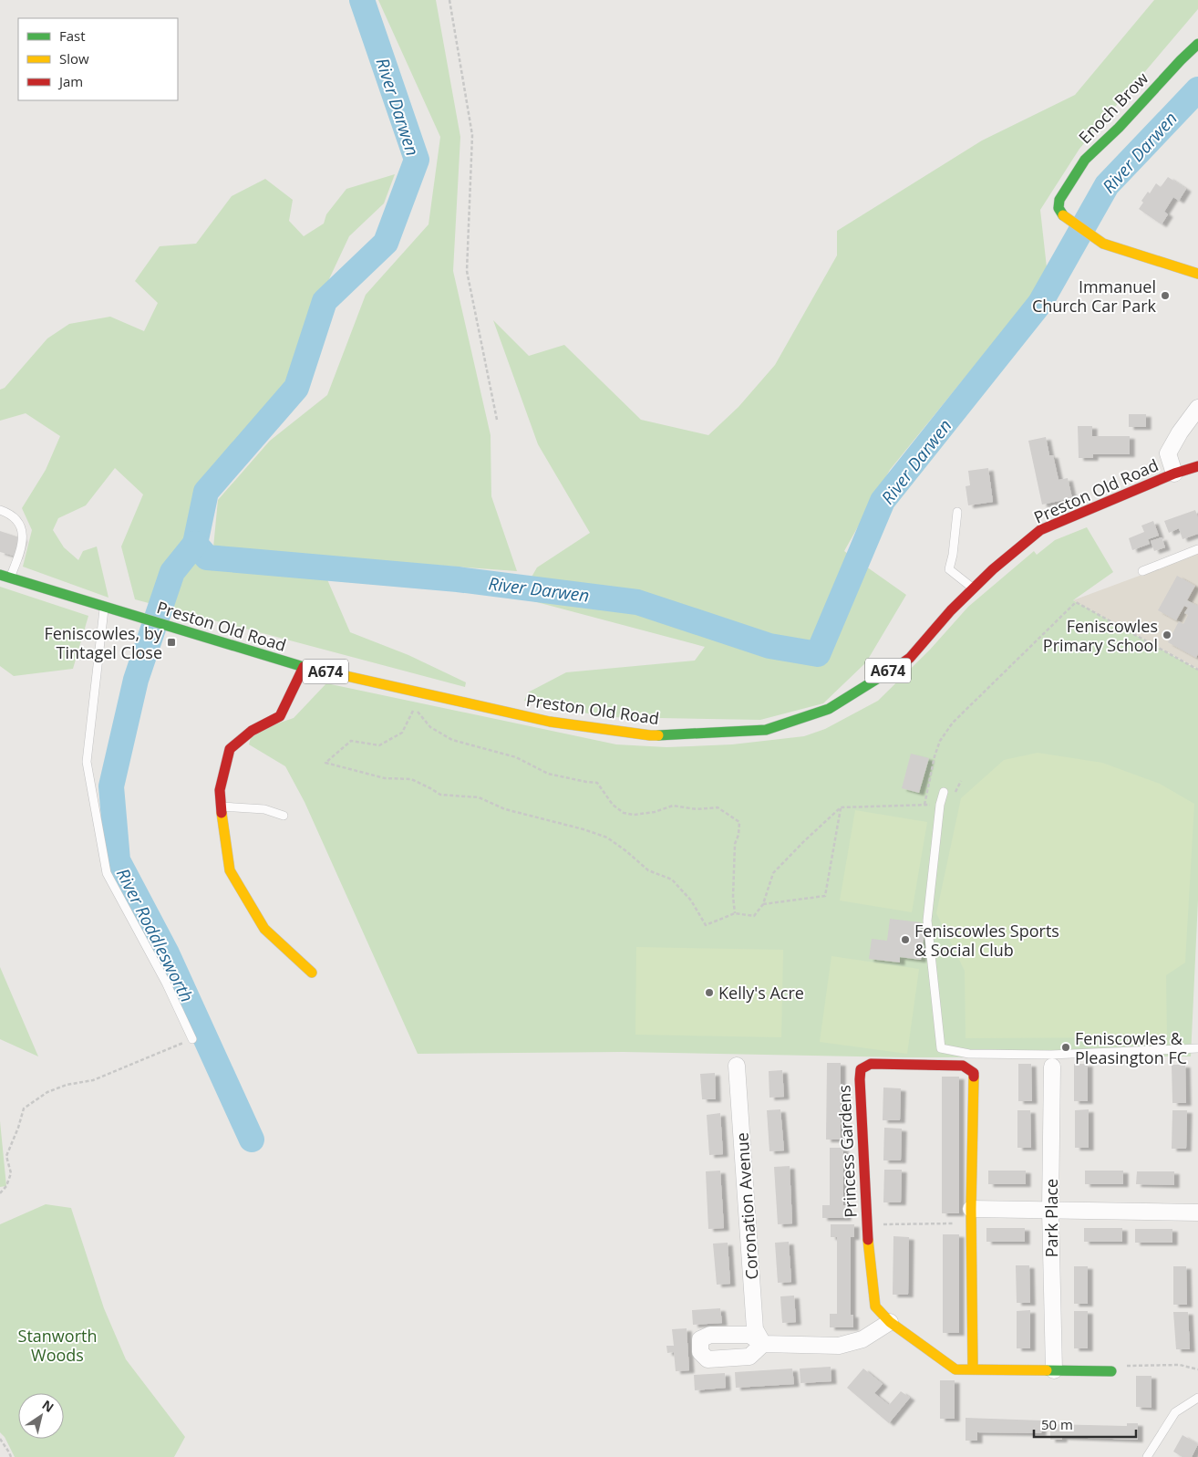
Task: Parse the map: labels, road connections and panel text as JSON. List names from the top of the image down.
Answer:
{
  "streets": {
    "street": [
      "Enoch Brow",
      "Preston Old Road",
      "A674",
      "Princess Gardens",
      "Coronation Avenue",
      "Park Place"
    ]
  },
  "crossings": [
    ["Preston Old Road", "A674"],
    ["Princess Gardens", "Coronation Avenue"],
    ["Princess Gardens", "Park Place"]
  ],
  "water": ["River Darwen", "River Roddlesworth"],
  "parks": ["Stanworth Woods"],
  "places": {
    "other": [
      "Immanuel Church Car Park",
      "Feniscowles Primary School",
      "Feniscowles Sports & Social Club",
      "Kelly's Acre",
      "Feniscowles & Pleasington FC"
    ],
    "transit": ["Feniscowles, by Tintagel Close"]
  },
  "legend": ["Fast", "Slow", "Jam"],
  "scale_bar": "50 m",
  "north": "top right"
}
